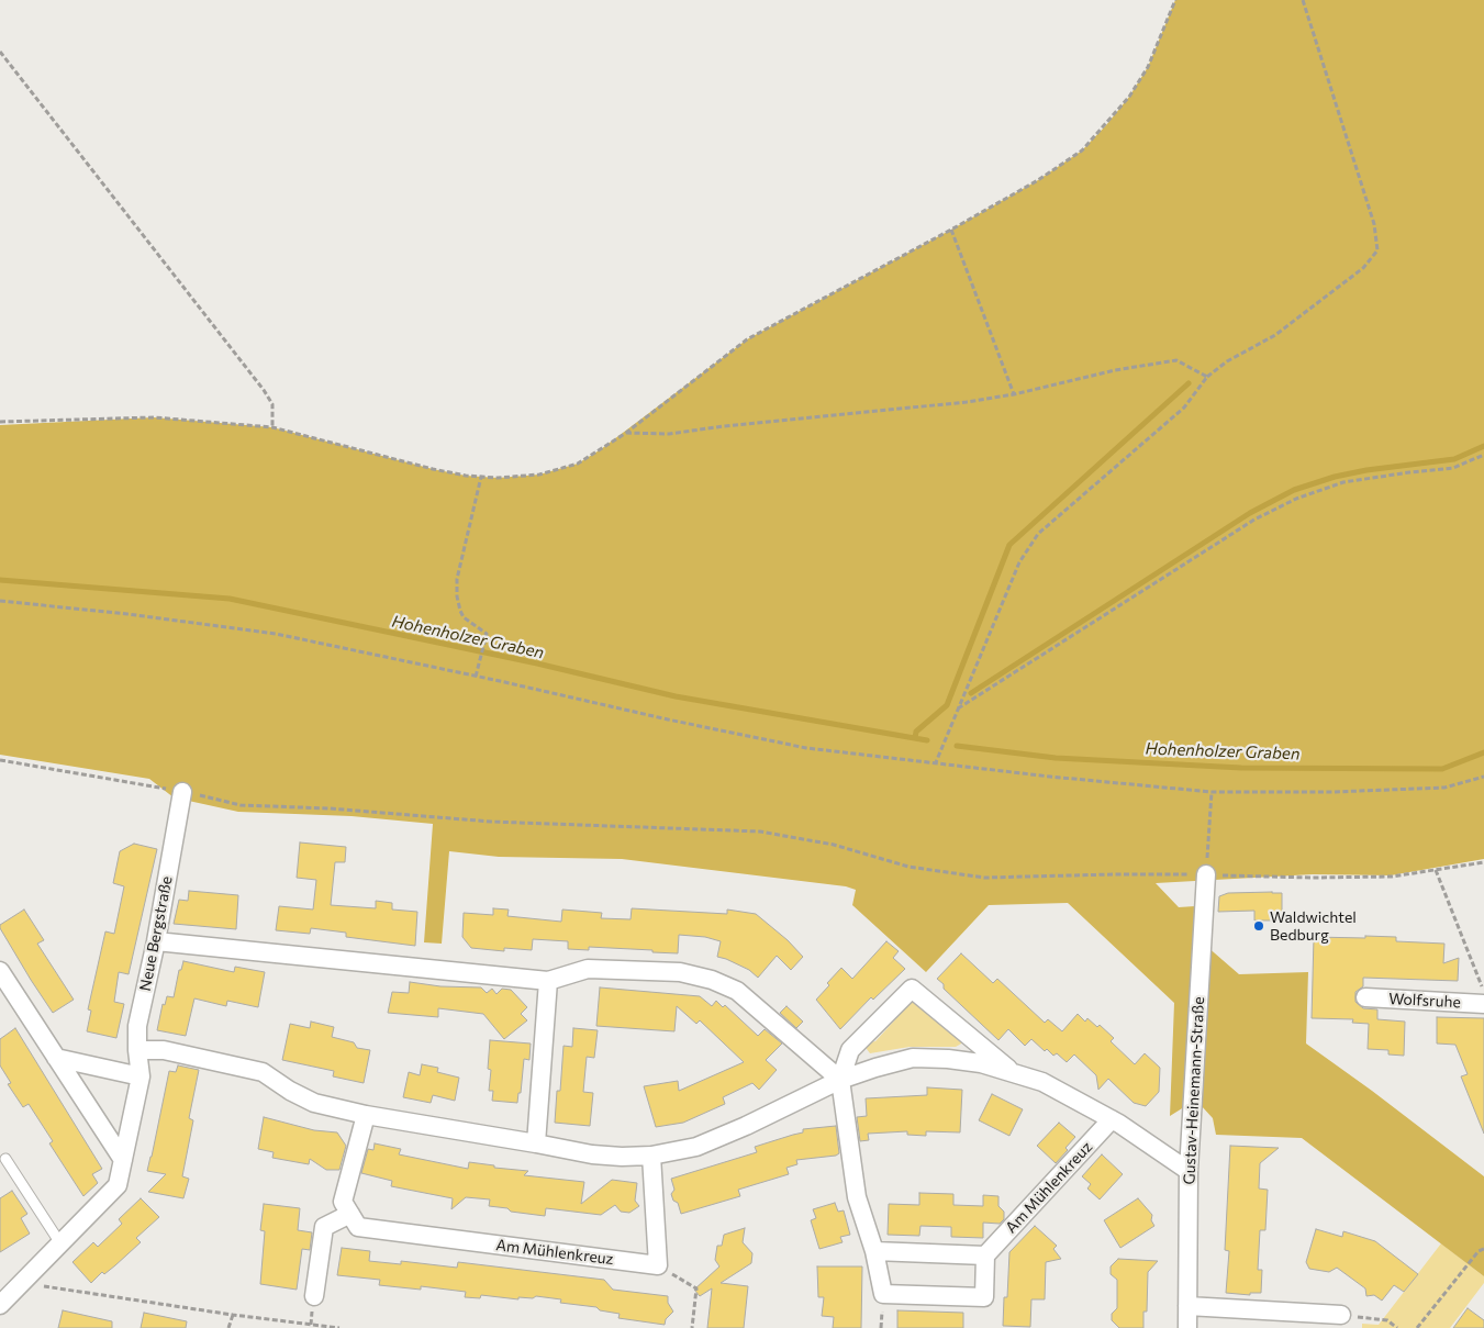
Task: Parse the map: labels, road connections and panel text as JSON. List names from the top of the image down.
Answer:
{
  "streets": {
    "street": [
      "Neue Bergstraße",
      "Wolfsruhe",
      "Gustav-Heinemann-Straße",
      "Am Mühlenkreuz"
    ]
  },
  "water": ["Hohenholzer Graben"],
  "places": ["Waldwichtel Bedburg"]
}
